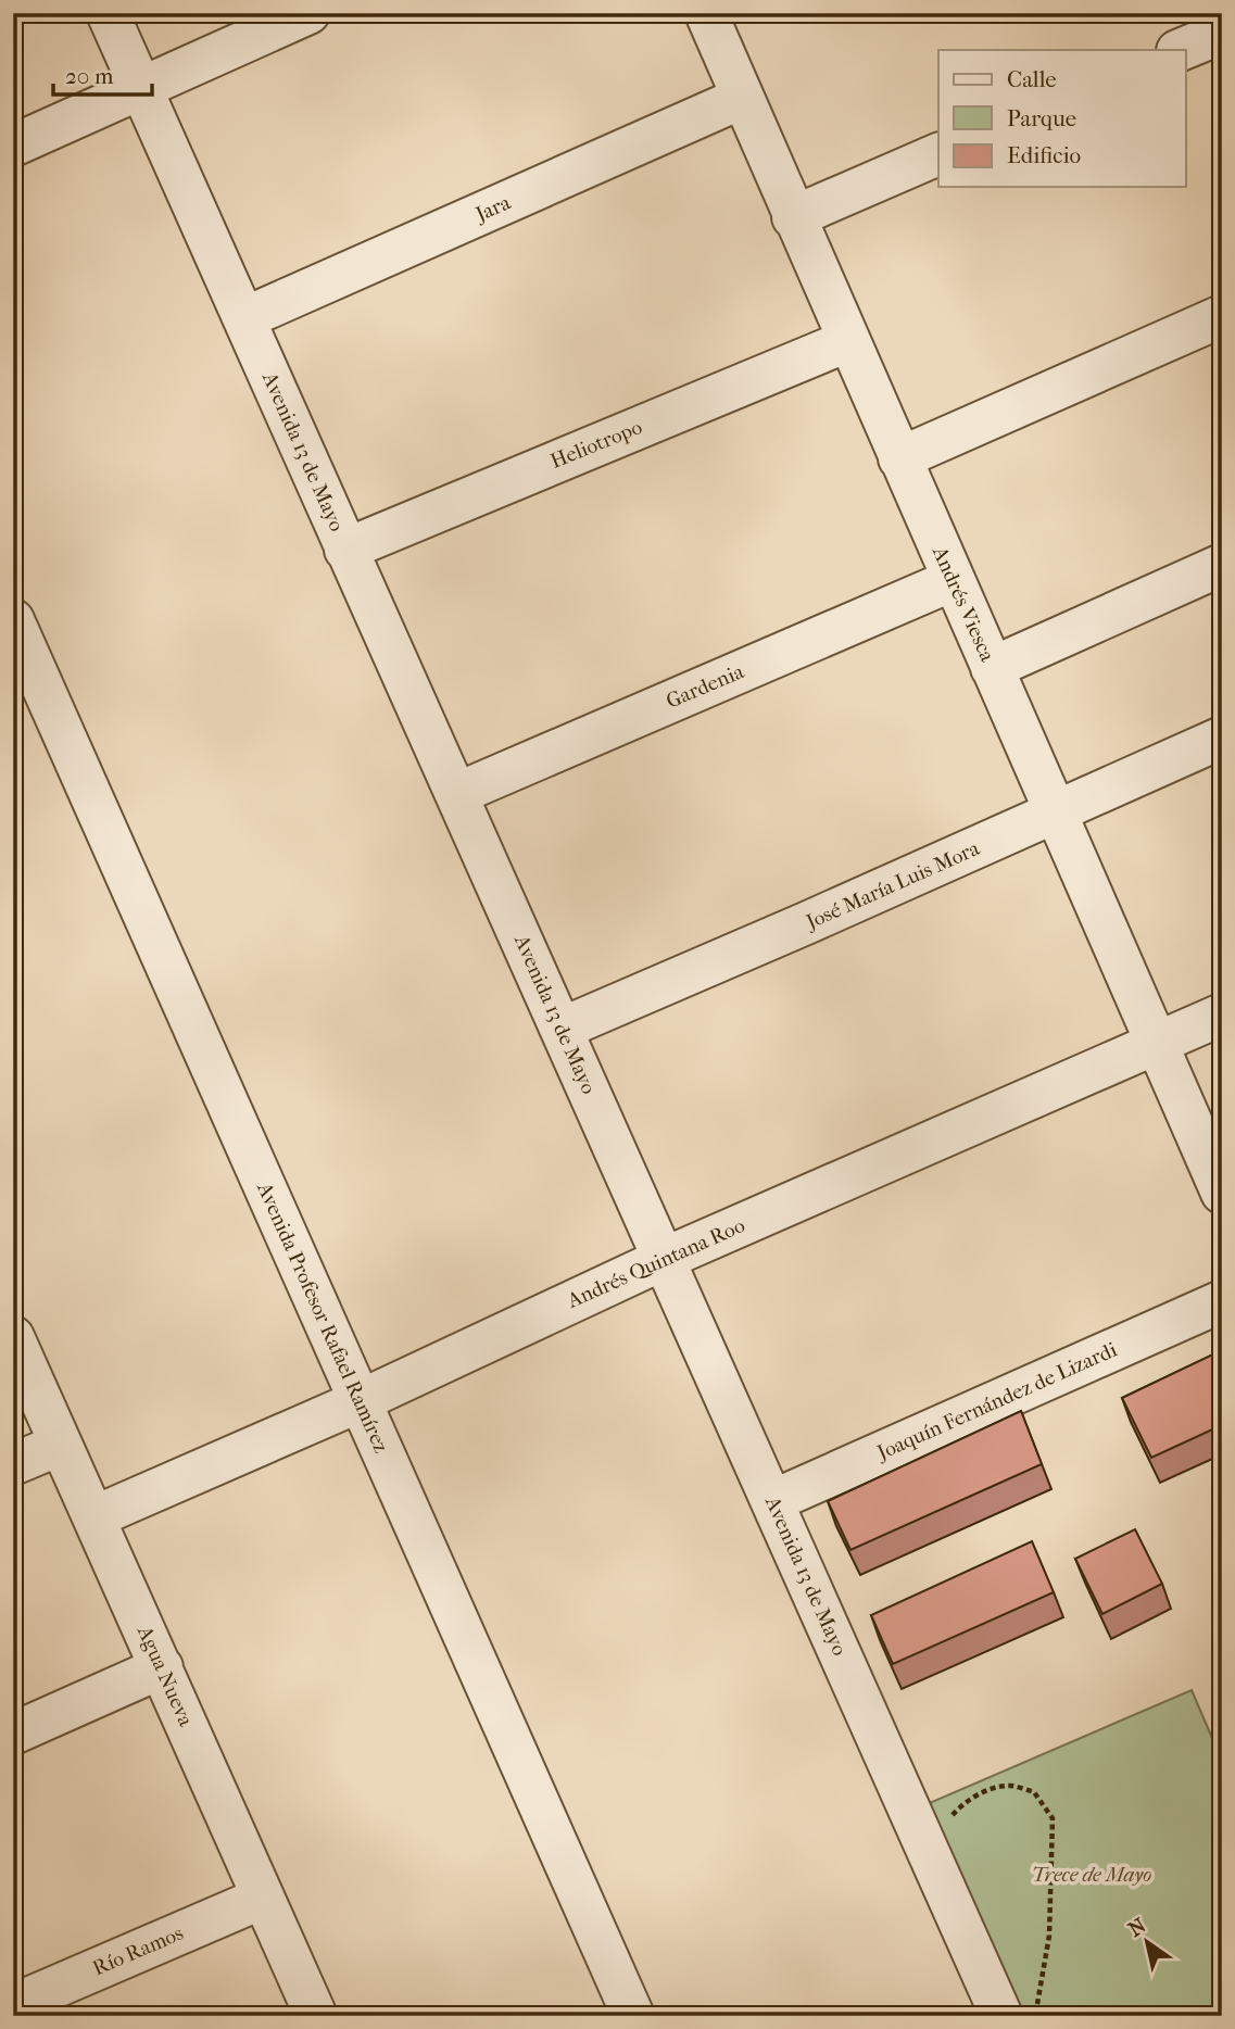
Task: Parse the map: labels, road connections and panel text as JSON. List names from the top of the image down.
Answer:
{
  "streets": {
    "street": [
      "Jara",
      "Heliotropo",
      "Avenida 13 de Mayo",
      "Andrés Viesca",
      "Gardenia",
      "José María Luis Mora",
      "Andrés Quintana Roo",
      "Avenida Profesor Rafael Ramírez",
      "Joaquín Fernández de Lizardi",
      "Agua Nueva",
      "Río Ramos"
    ]
  },
  "crossings": [
    ["Jara", "Avenida 13 de Mayo"],
    ["Jara", "Andrés Viesca"],
    ["Heliotropo", "Avenida 13 de Mayo"],
    ["Heliotropo", "Andrés Viesca"],
    ["Avenida 13 de Mayo", "Gardenia"],
    ["Avenida 13 de Mayo", "José María Luis Mora"],
    ["Avenida 13 de Mayo", "Andrés Quintana Roo"],
    ["Avenida 13 de Mayo", "Joaquín Fernández de Lizardi"],
    ["Andrés Viesca", "Gardenia"],
    ["Andrés Viesca", "José María Luis Mora"],
    ["Andrés Viesca", "Andrés Quintana Roo"],
    ["Andrés Quintana Roo", "Avenida Profesor Rafael Ramírez"],
    ["Andrés Quintana Roo", "Agua Nueva"],
    ["Agua Nueva", "Río Ramos"]
  ],
  "parks": ["Trece de Mayo"],
  "legend": ["Calle", "Parque", "Edificio"],
  "scale_bar": "20 m",
  "north": "top left"
}
